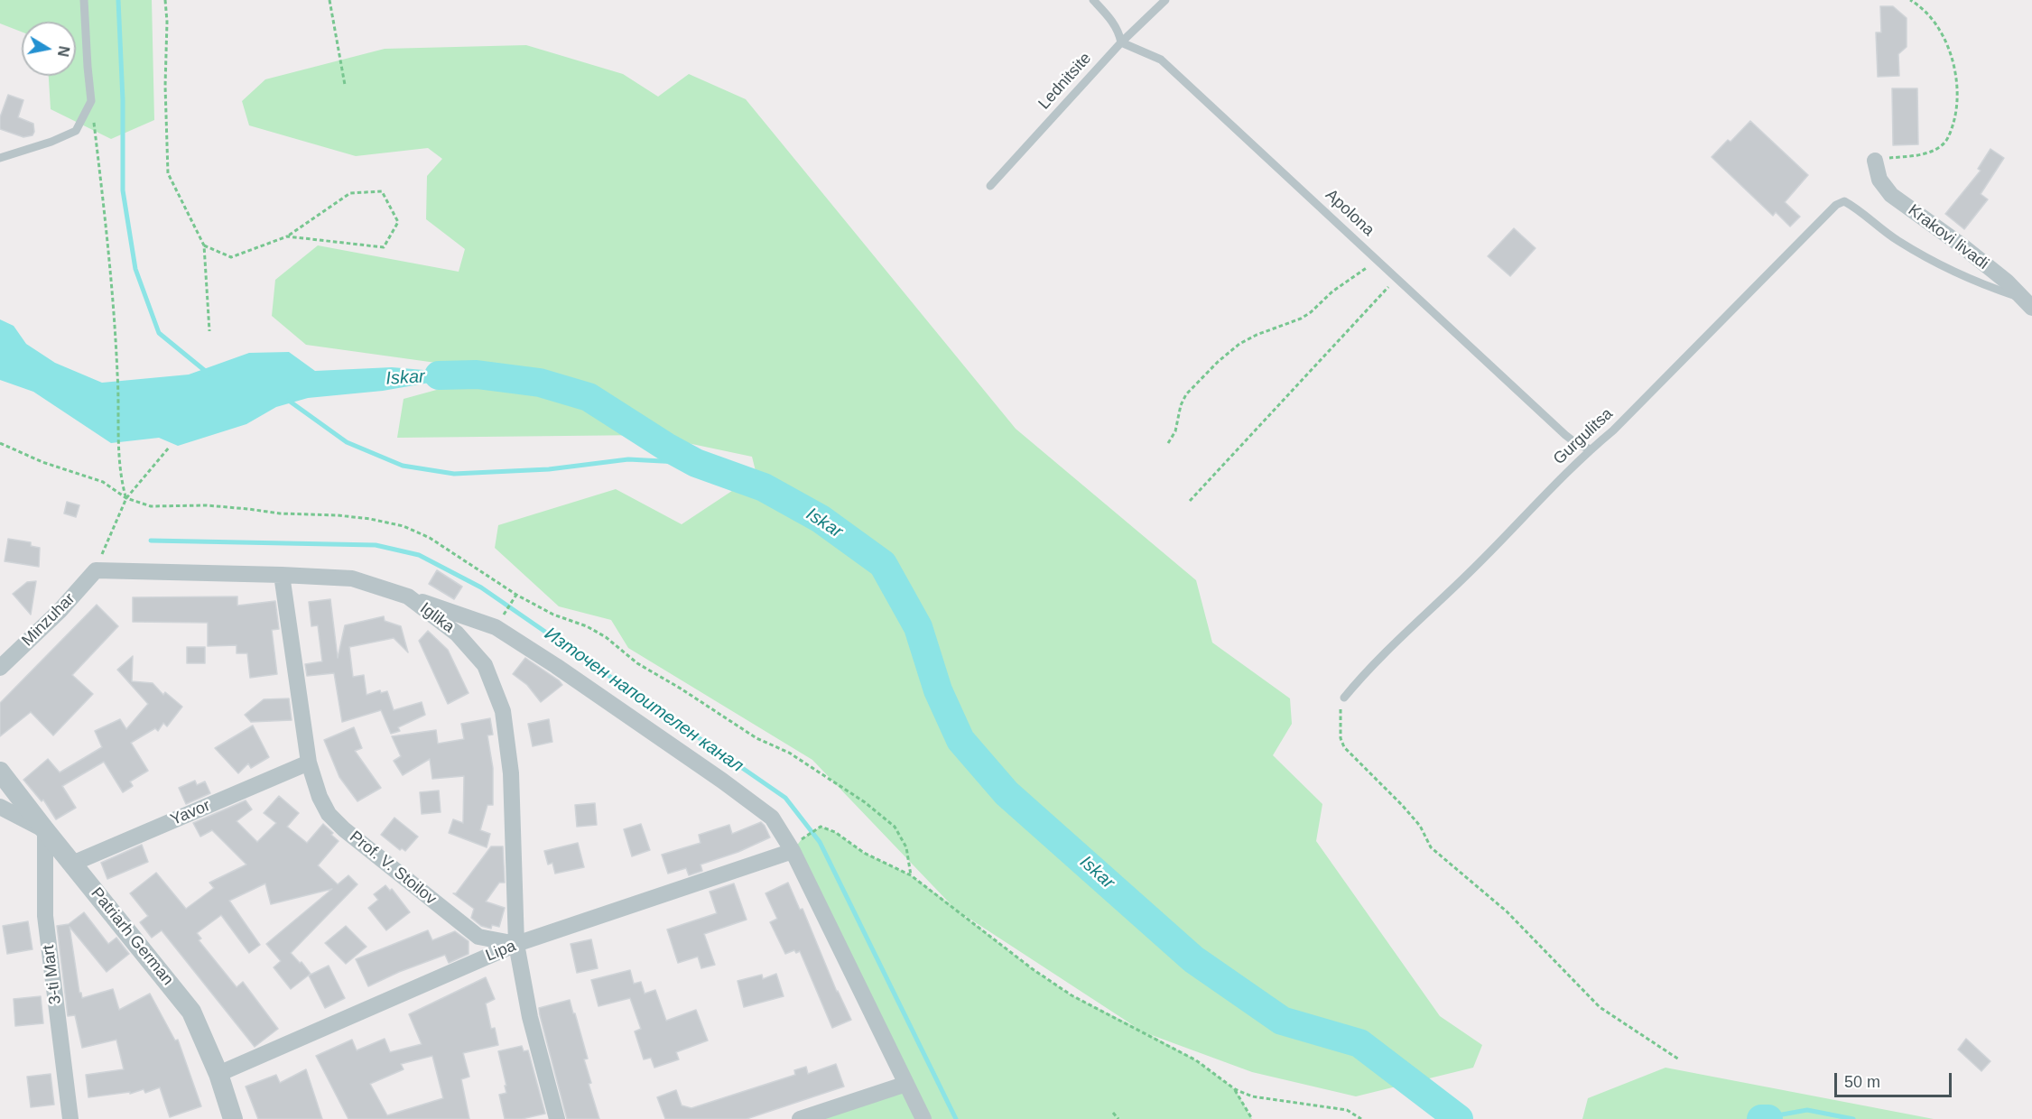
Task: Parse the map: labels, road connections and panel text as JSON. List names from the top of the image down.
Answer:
{
  "streets": {
    "street": [
      "Krakovi livadi",
      "Iglika",
      "Minzuhar",
      "Yavor",
      "Prof. V. Stoilov",
      "Patriarh German",
      "Lipa",
      "3-ti Mart"
    ],
    "lane": ["Lednitsite", "Apolona", "Gurgulitsa"]
  },
  "crossings": [
    ["Lednitsite", "Apolona"],
    ["Apolona", "Gurgulitsa"],
    ["Krakovi livadi", "Gurgulitsa"],
    ["Iglika", "Minzuhar"],
    ["Iglika", "Prof. V. Stoilov"],
    ["Iglika", "Lipa"],
    ["Yavor", "Prof. V. Stoilov"],
    ["Yavor", "Patriarh German"],
    ["Prof. V. Stoilov", "Lipa"],
    ["Patriarh German", "Lipa"],
    ["Patriarh German", "3-ti Mart"]
  ],
  "water": ["Iskar", "Източен напоителен канал"],
  "scale_bar": "50 m",
  "north": "right"
}
